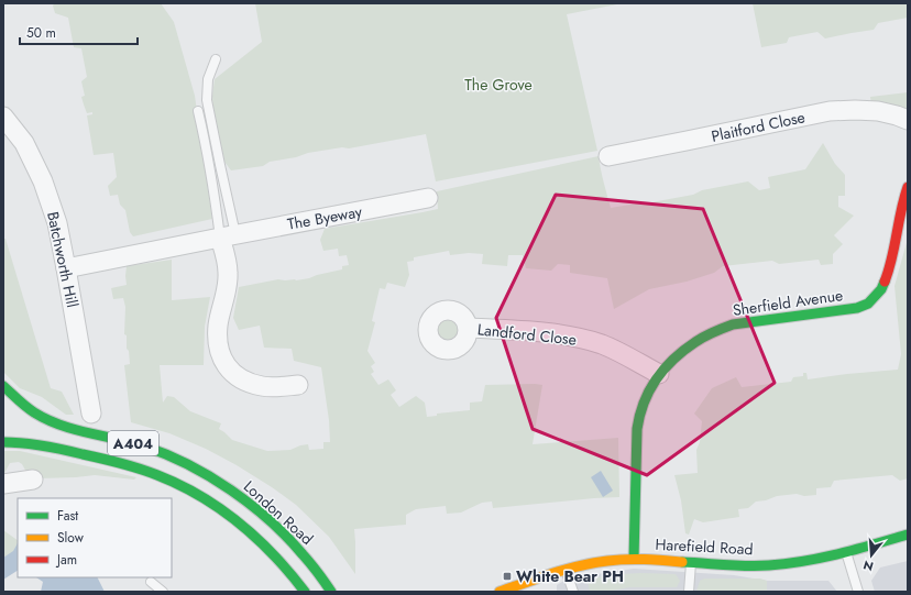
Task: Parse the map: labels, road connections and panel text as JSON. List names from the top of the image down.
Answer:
{
  "streets": {
    "street": [
      "Plaitford Close",
      "The Byeway",
      "Batchworth Hill",
      "Sherfield Avenue",
      "Landford Close",
      "A404",
      "London Road",
      "Harefield Road"
    ]
  },
  "crossings": [
    ["The Byeway", "Batchworth Hill"],
    ["Sherfield Avenue", "Landford Close"],
    ["Sherfield Avenue", "Harefield Road"]
  ],
  "parks": ["The Grove"],
  "places": {
    "transit": ["White Bear PH"]
  },
  "legend": ["Fast", "Slow", "Jam"],
  "scale_bar": "50 m",
  "north": "bottom"
}
